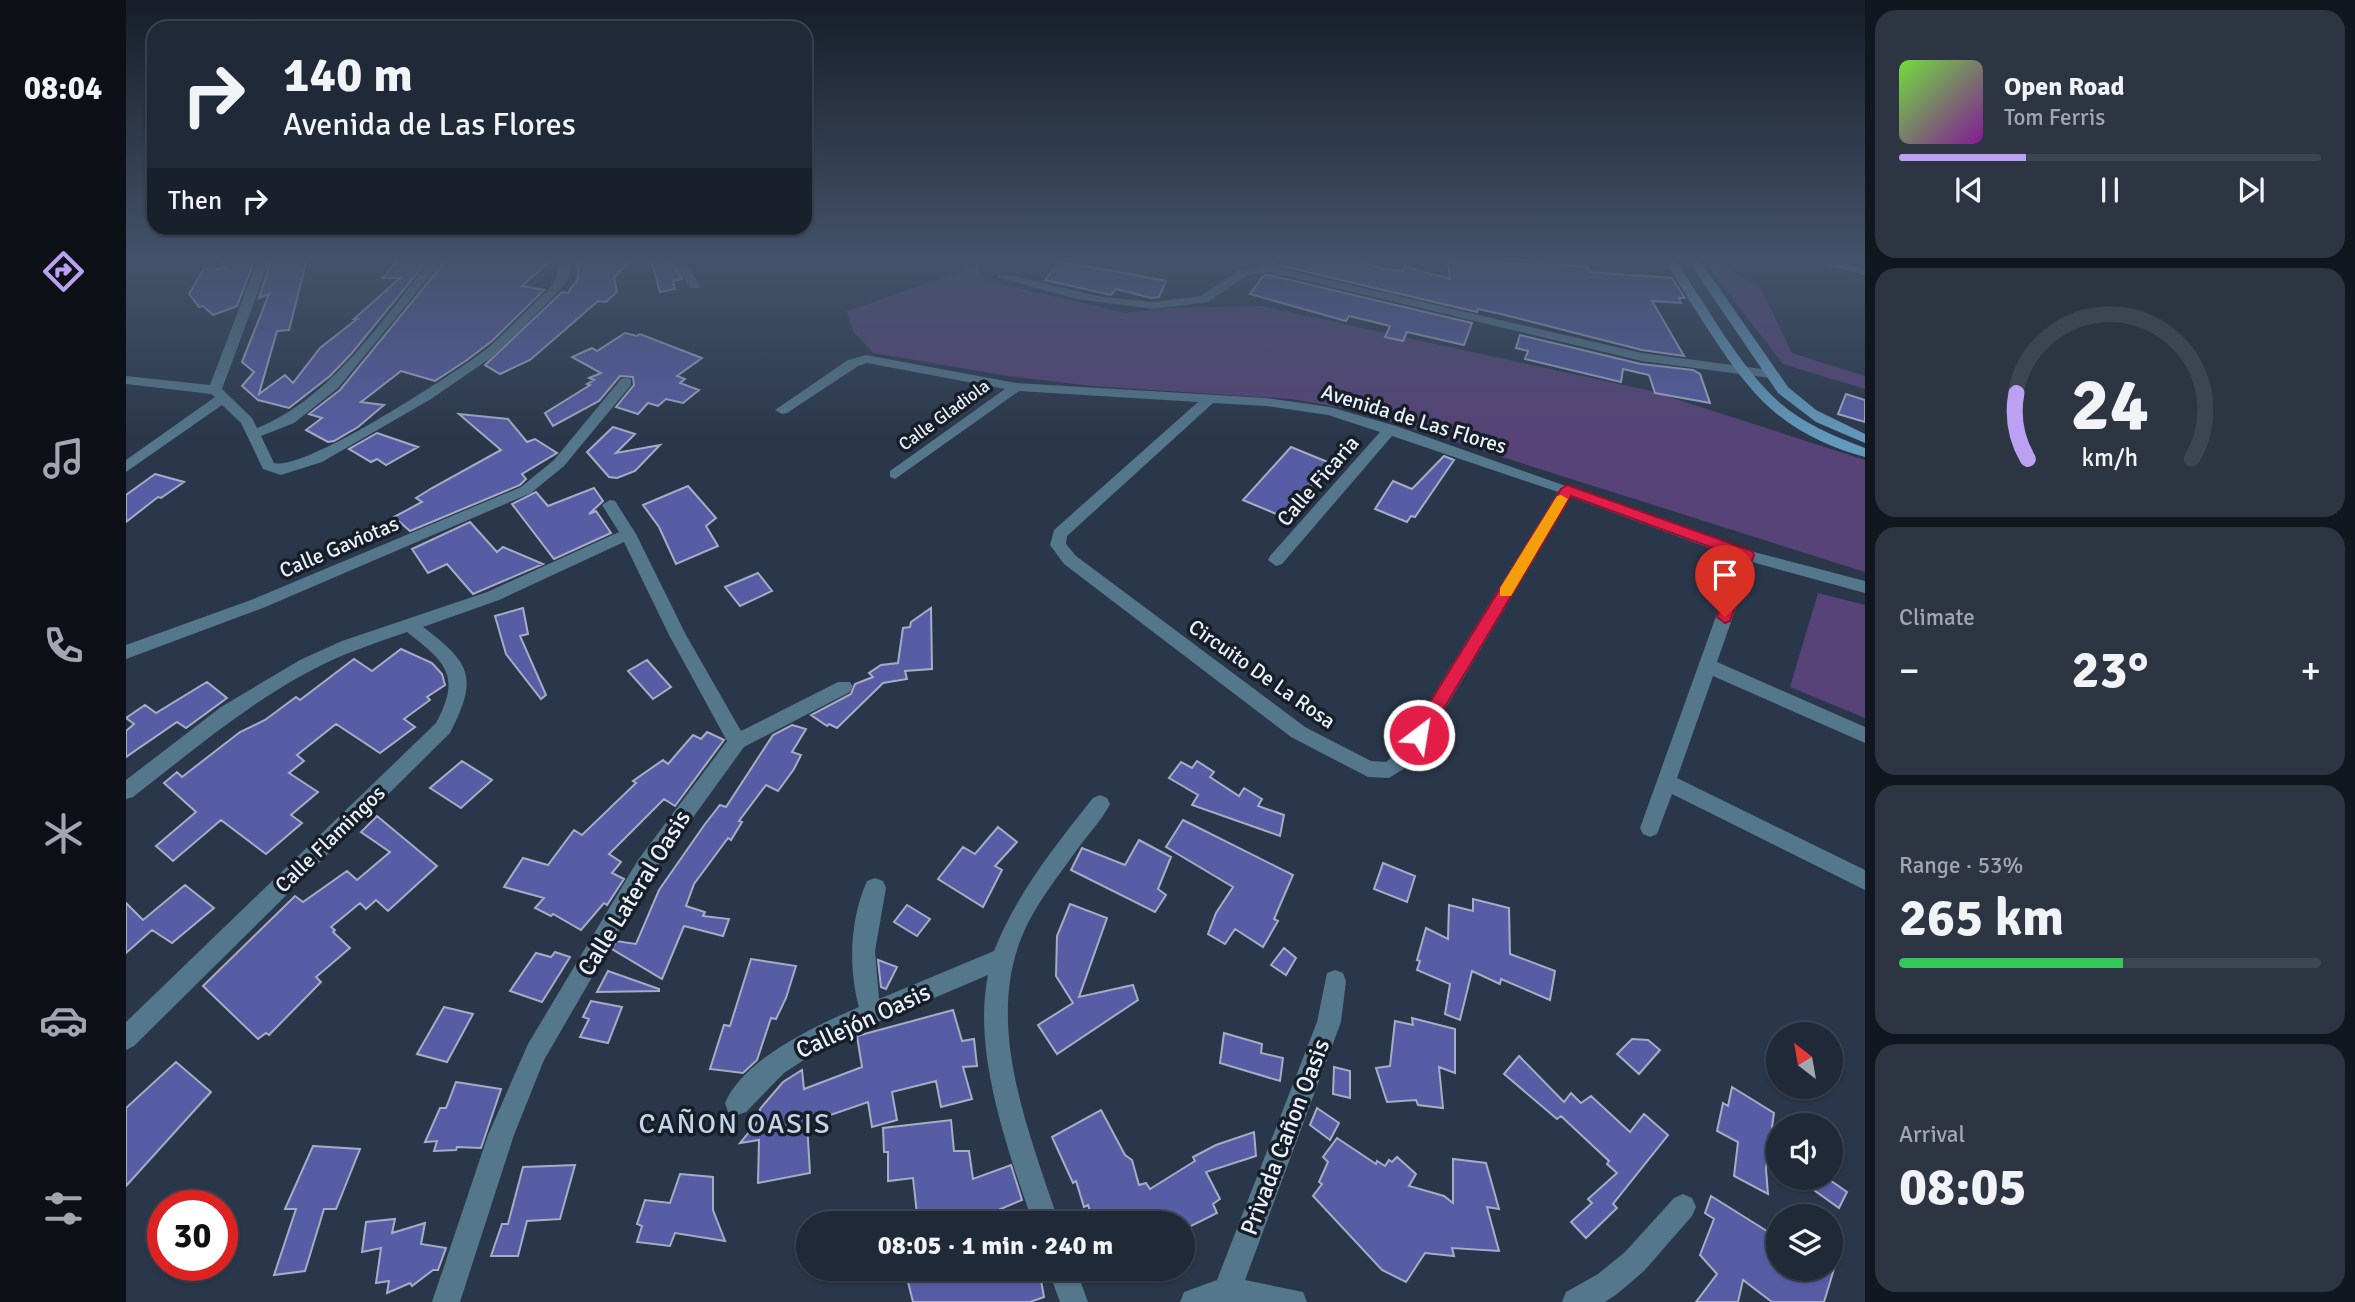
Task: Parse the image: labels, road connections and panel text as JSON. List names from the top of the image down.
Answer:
{
  "streets": {
    "street": [
      "Calle Gladiola",
      "Avenida de Las Flores",
      "Calle Ficaria",
      "Calle Gaviotas",
      "Circuito De La Rosa",
      "Calle Flamingos",
      "Calle Lateral Oasis",
      "Callejón Oasis",
      "Privada Cañon Oasis"
    ]
  },
  "crossings": [
    ["Calle Gladiola", "Avenida de Las Flores"],
    ["Avenida de Las Flores", "Calle Ficaria"],
    ["Avenida de Las Flores", "Circuito De La Rosa"]
  ],
  "districts": ["CAÑON OASIS"],
  "north": "top left",
  "page": {
    "tabs": "08:04",
    "turn": ["140 m", "Avenida de Las Flores"],
    "song": ["Open Road", "Tom Ferris"],
    "then": "Then",
    "tile": [
      "Climate",
      ["Range · 53%", "265 km"],
      ["Arrival", "08:05"]
    ],
    "heat": ["−", "23°", "+"],
    "limit": "30",
    "trip": "08:05 · 1 min · 240 m",
    "gauge": ["24", "km/h"]
  }
}
